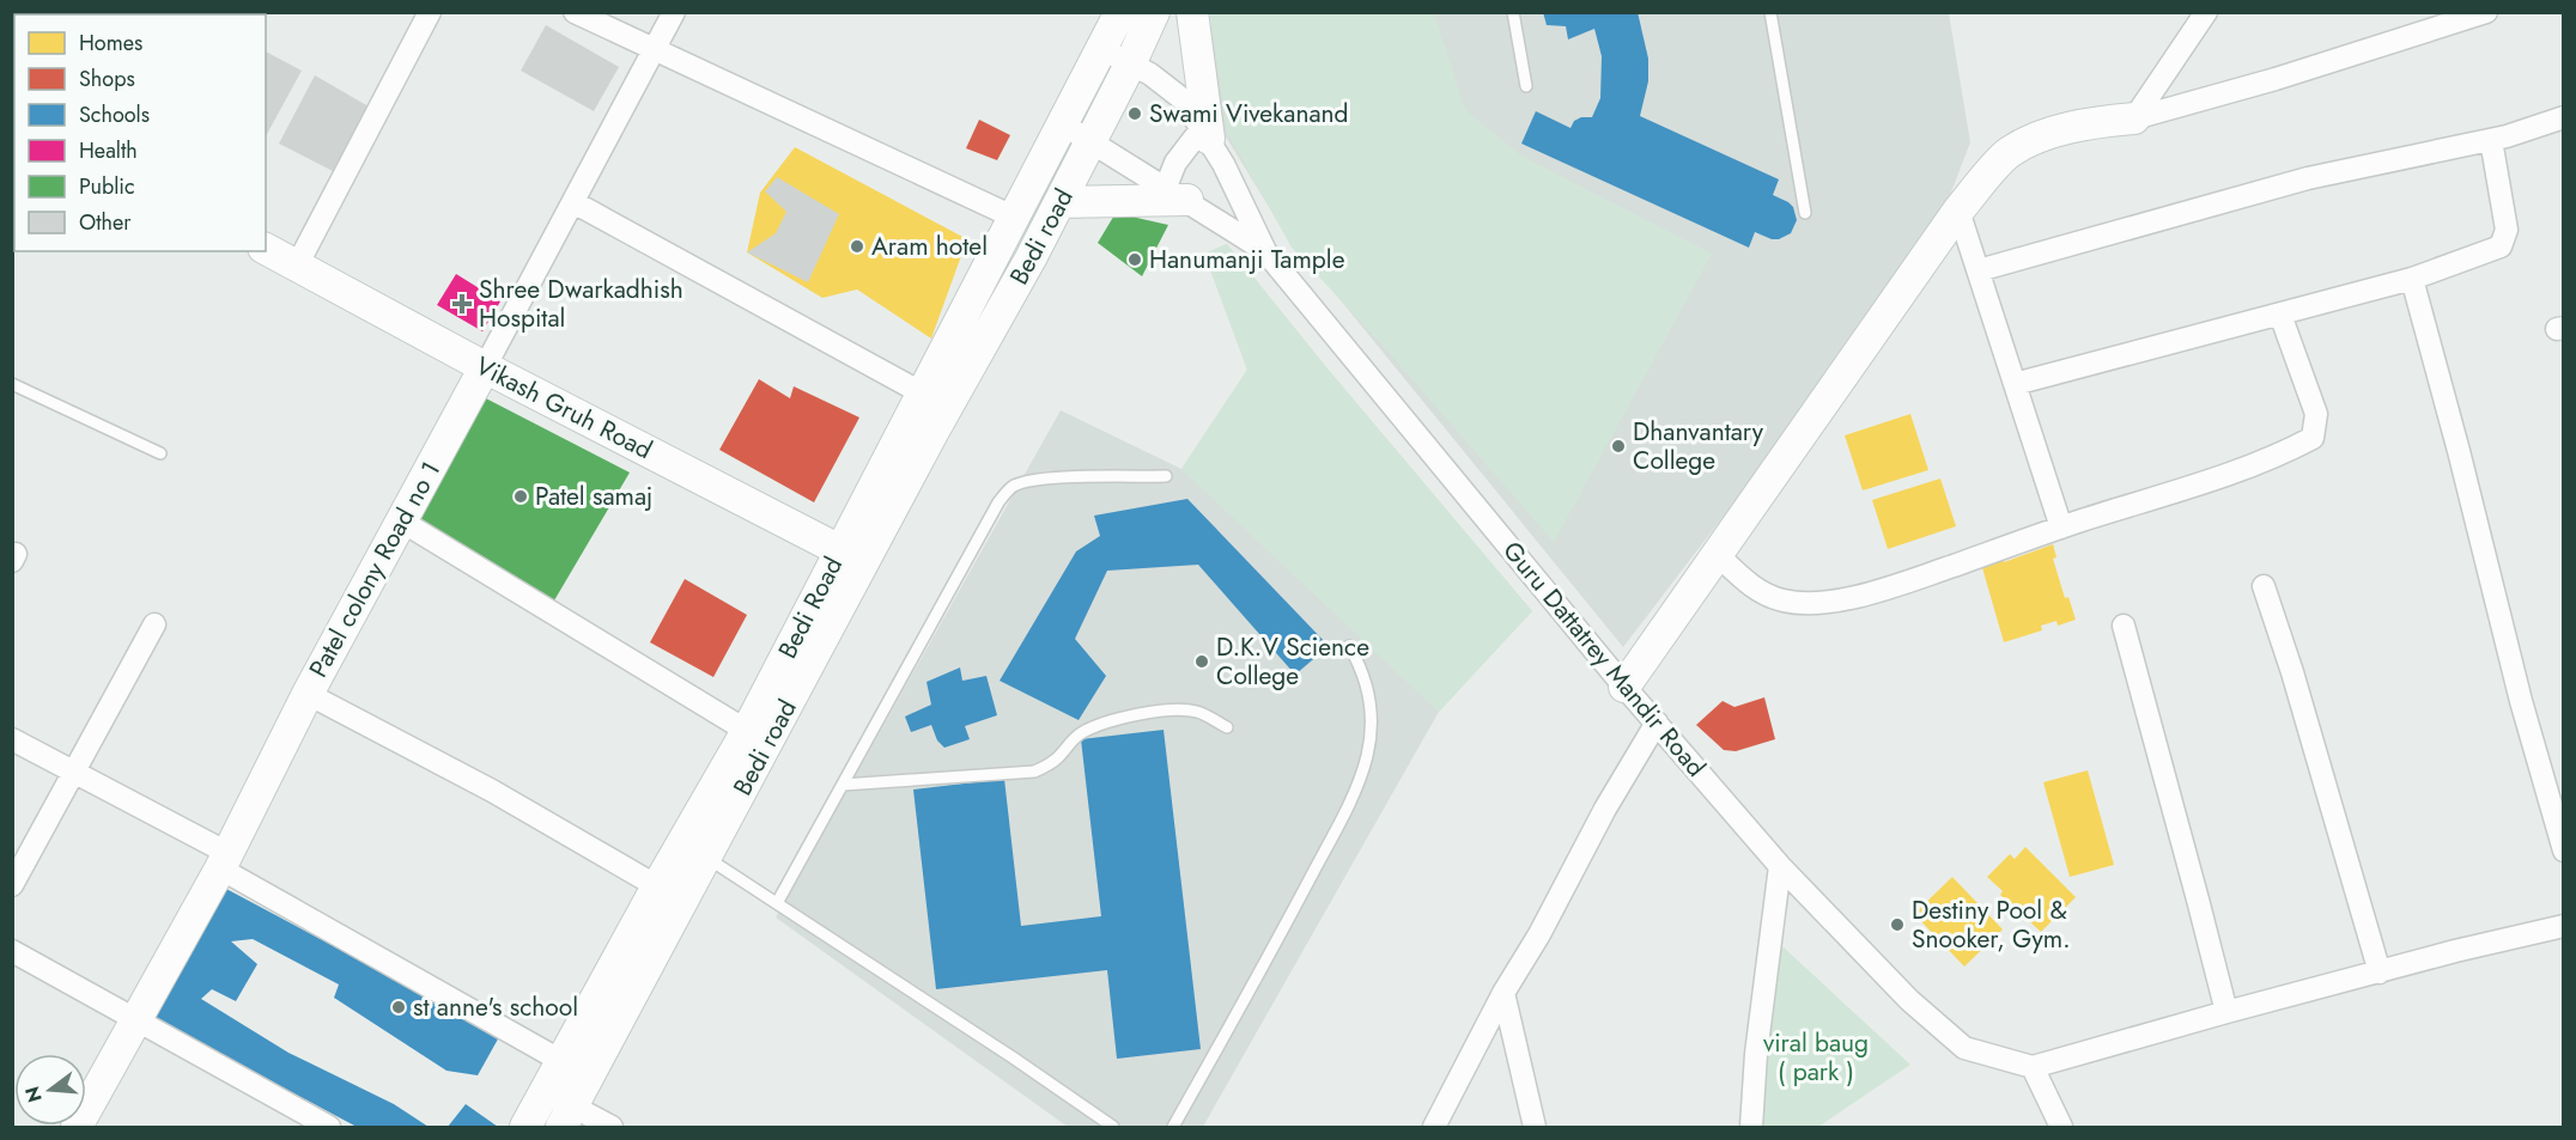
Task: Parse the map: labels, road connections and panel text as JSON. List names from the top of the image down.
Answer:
{
  "streets": {
    "main road": [
      "Bedi road",
      "Vikash Gruh Road",
      "Patel colony Road no 1",
      "Bedi Road"
    ],
    "street": ["Guru Dattatrey Mandir Road"]
  },
  "crossings": [
    ["Bedi road", "Vikash Gruh Road"],
    ["Bedi road", "Bedi Road"],
    ["Bedi road", "Guru Dattatrey Mandir Road"],
    ["Vikash Gruh Road", "Patel colony Road no 1"],
    ["Vikash Gruh Road", "Bedi Road"],
    ["Bedi Road", "Guru Dattatrey Mandir Road"]
  ],
  "parks": ["viral baug ( park )"],
  "places": {
    "other": [
      "Swami Vivekanand",
      "Aram hotel",
      "Hanumanji Tample",
      "Dhanvantary College",
      "Patel samaj",
      "D.K.V Science College",
      "Destiny Pool & Snooker, Gym.",
      "st anne's school"
    ],
    "health": ["Shree Dwarkadhish Hospital"]
  },
  "legend": [
    "Homes",
    "Shops",
    "Schools",
    "Health",
    "Public",
    "Other"
  ],
  "north": "left"
}
